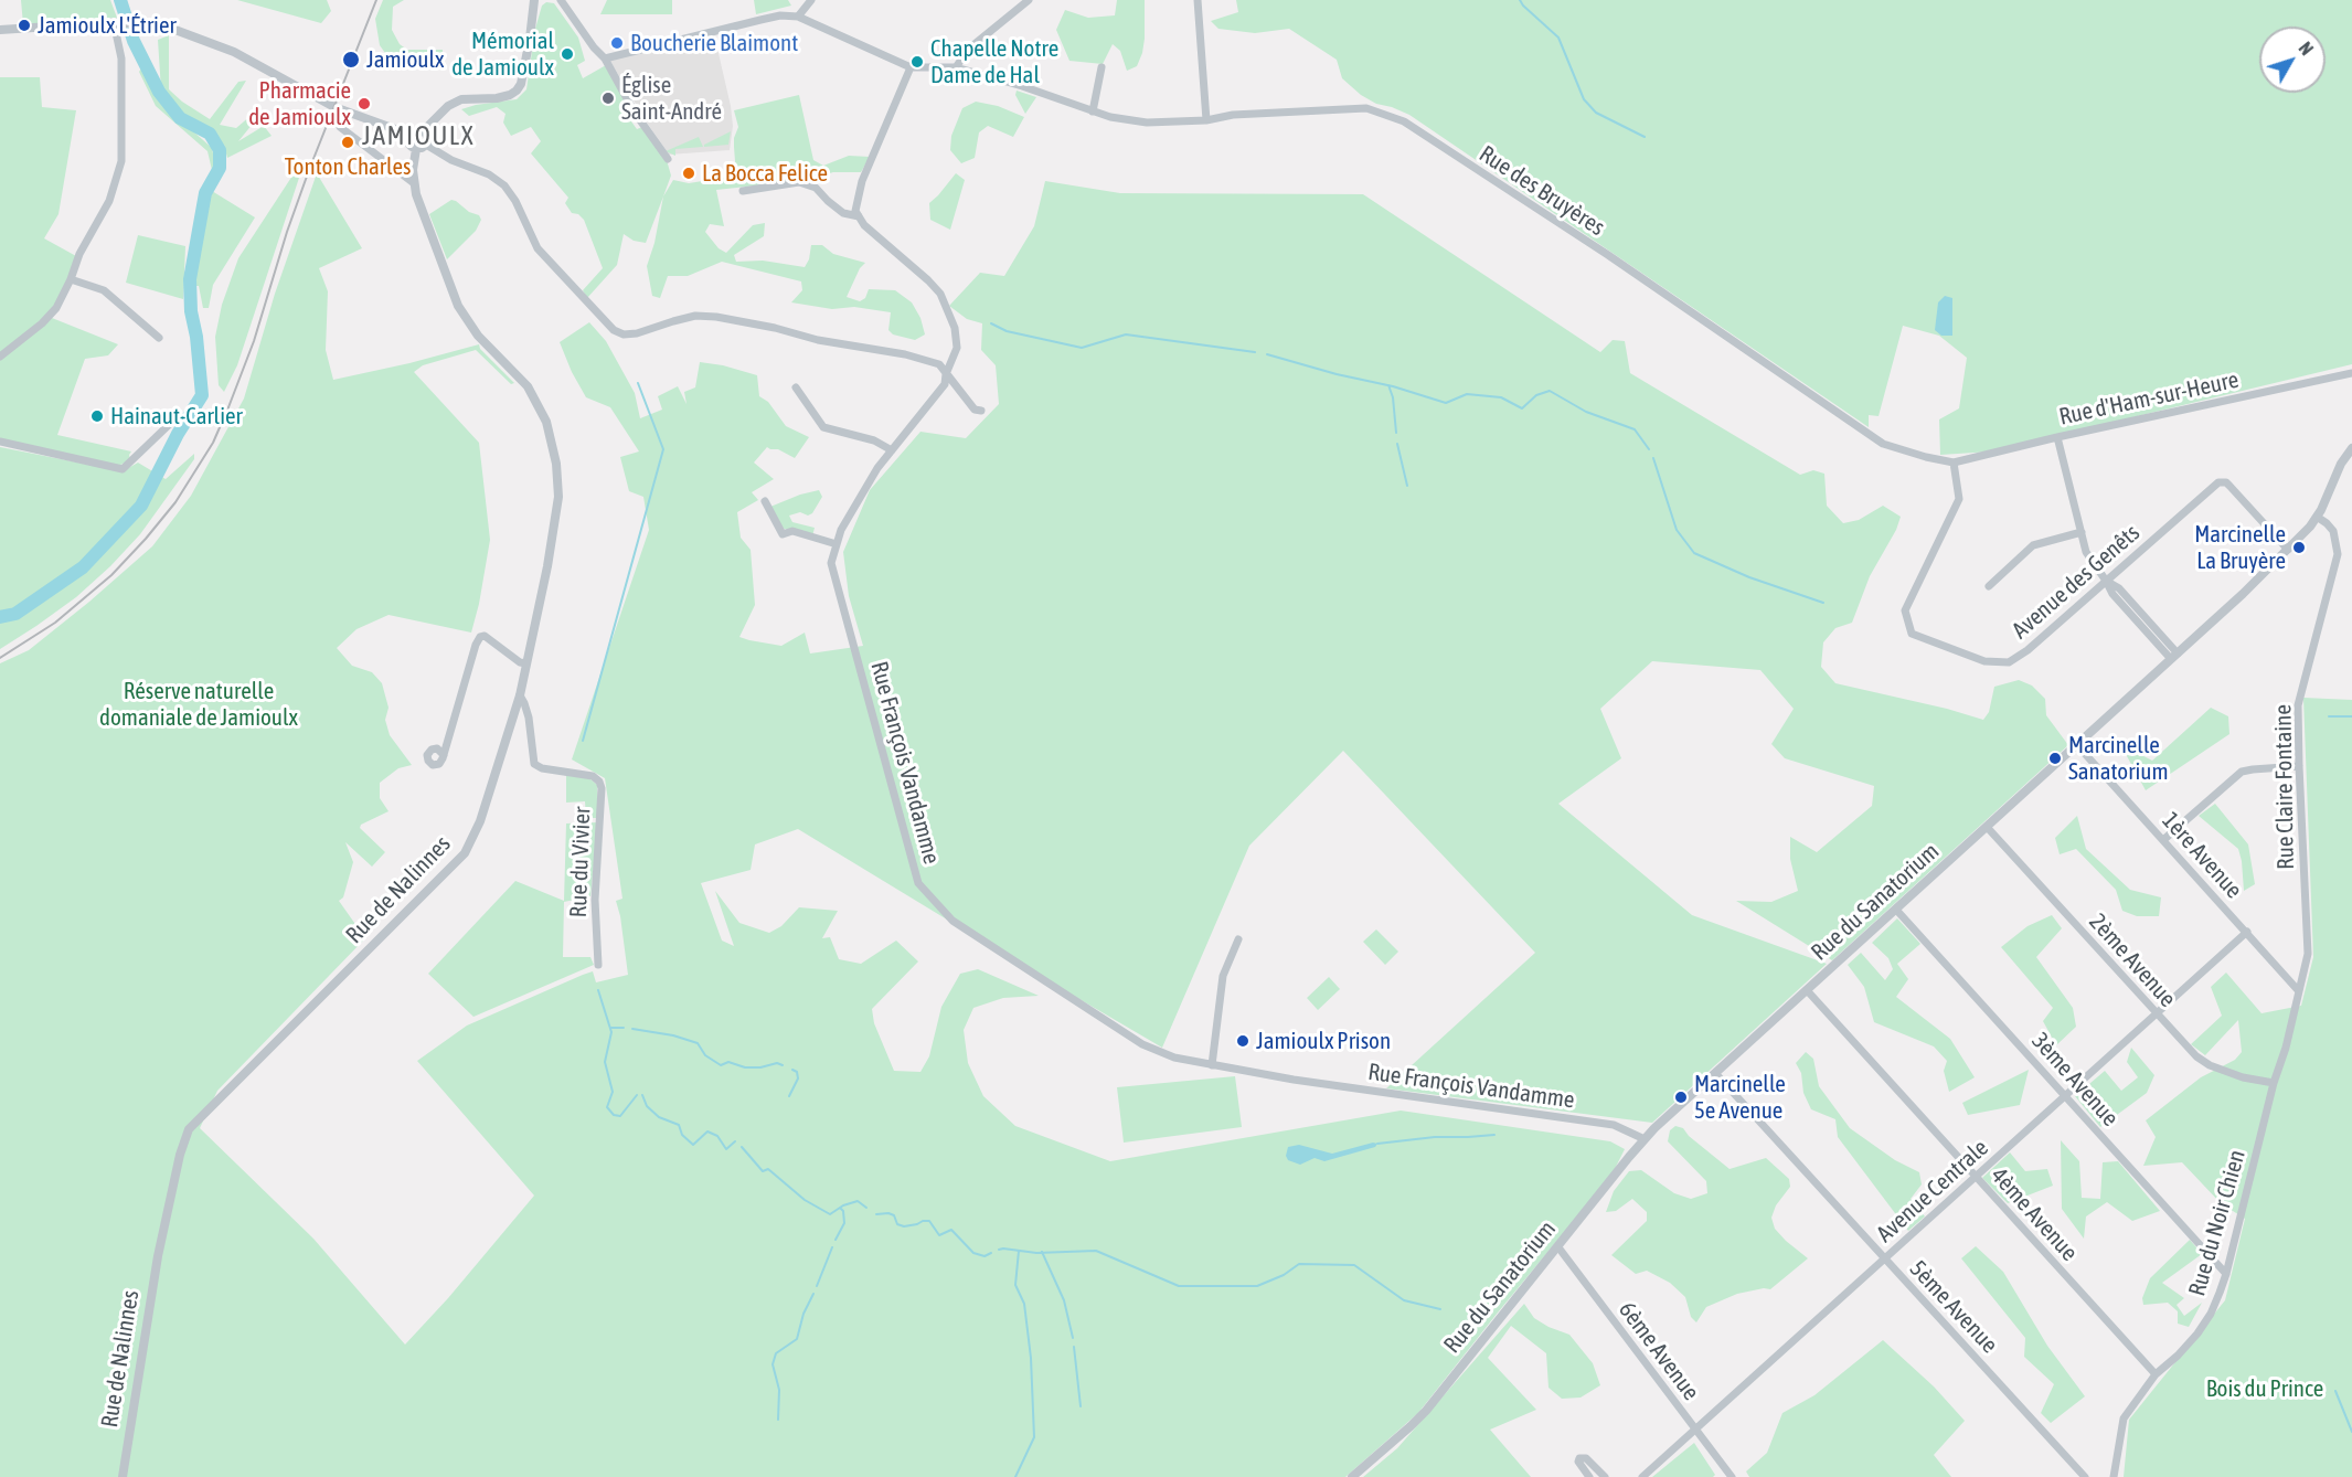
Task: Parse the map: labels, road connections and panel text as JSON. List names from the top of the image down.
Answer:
{
  "streets": {
    "street": [
      "Rue des Bruyères",
      "Rue d'Ham-sur-Heure",
      "Avenue des Genêts",
      "Rue François Vandamme",
      "Rue Claire Fontaine",
      "1ère Avenue",
      "Rue du Vivier",
      "Rue de Nalinnes",
      "Rue du Sanatorium",
      "2ème Avenue",
      "3ème Avenue",
      "Avenue Centrale",
      "4ème Avenue",
      "Rue du Noir Chien",
      "5ème Avenue",
      "6ème Avenue"
    ]
  },
  "crossings": [
    ["Rue des Bruyères", "Rue d'Ham-sur-Heure"],
    ["Rue des Bruyères", "Avenue des Genêts"],
    ["Rue d'Ham-sur-Heure", "Avenue des Genêts"],
    ["Avenue des Genêts", "Rue du Sanatorium"],
    ["Rue François Vandamme", "Rue du Sanatorium"],
    ["Rue Claire Fontaine", "1ère Avenue"],
    ["Rue Claire Fontaine", "Rue du Sanatorium"],
    ["Rue Claire Fontaine", "Rue du Noir Chien"],
    ["1ère Avenue", "Rue du Sanatorium"],
    ["1ère Avenue", "Avenue Centrale"],
    ["1ère Avenue", "Rue du Noir Chien"],
    ["Rue du Vivier", "Rue de Nalinnes"],
    ["Rue du Sanatorium", "2ème Avenue"],
    ["Rue du Sanatorium", "3ème Avenue"],
    ["Rue du Sanatorium", "4ème Avenue"],
    ["Rue du Sanatorium", "5ème Avenue"],
    ["Rue du Sanatorium", "6ème Avenue"],
    ["2ème Avenue", "Avenue Centrale"],
    ["2ème Avenue", "Rue du Noir Chien"],
    ["3ème Avenue", "Avenue Centrale"],
    ["3ème Avenue", "Rue du Noir Chien"],
    ["Avenue Centrale", "4ème Avenue"],
    ["Avenue Centrale", "5ème Avenue"],
    ["Avenue Centrale", "6ème Avenue"],
    ["4ème Avenue", "Rue du Noir Chien"]
  ],
  "districts": ["JAMIOULX"],
  "parks": ["Réserve naturelle domaniale de Jamioulx", "Bois du Prince"],
  "places": [
    "Jamioulx L'Étrier",
    "Boucherie Blaimont",
    "Mémorial de Jamioulx",
    "Jamioulx",
    "Chapelle Notre Dame de Hal",
    "Église Saint-André",
    "Pharmacie de Jamioulx",
    "Tonton Charles",
    "La Bocca Felice",
    "Hainaut-Carlier",
    "Marcinelle La Bruyère",
    "Marcinelle Sanatorium",
    "Jamioulx Prison",
    "Marcinelle 5e Avenue"
  ],
  "north": "top right"
}
